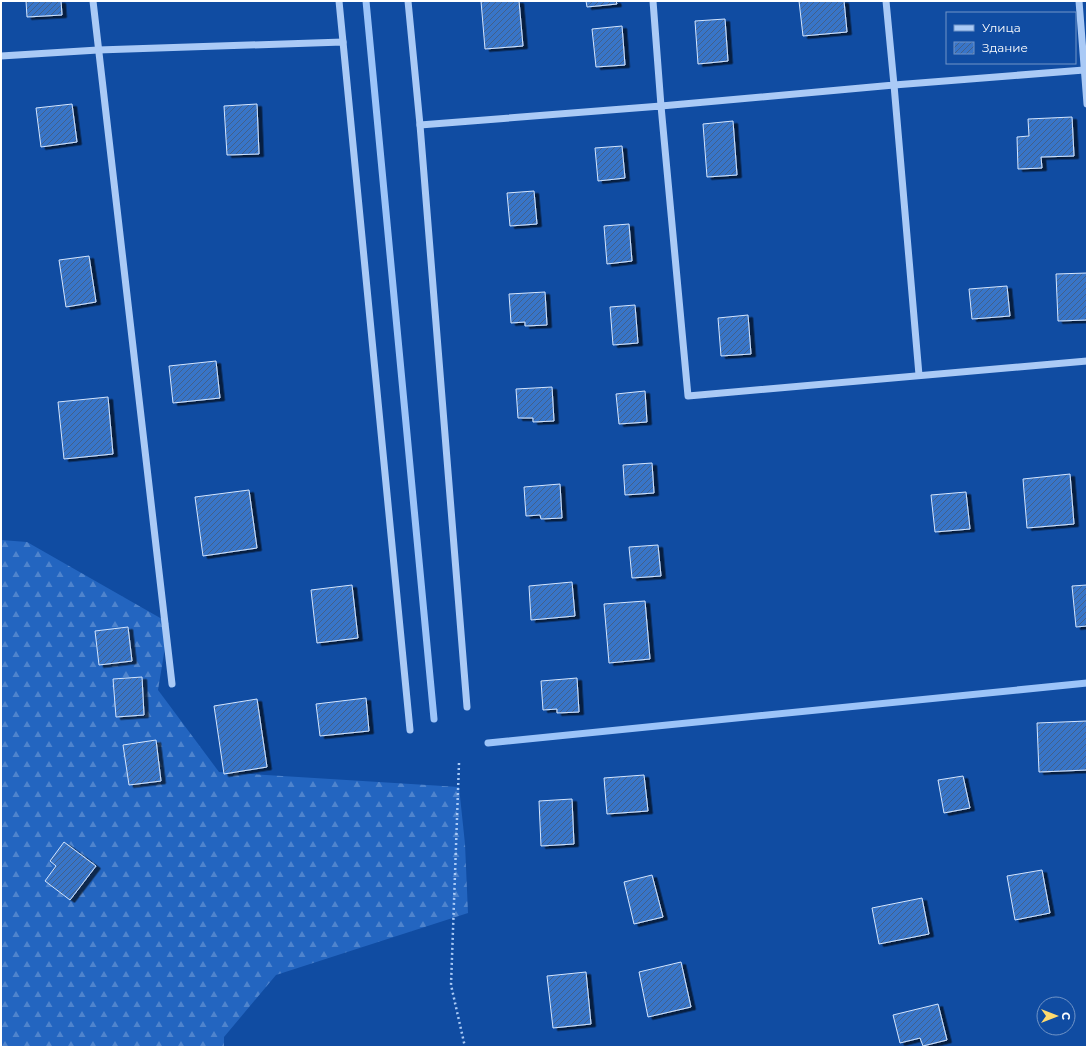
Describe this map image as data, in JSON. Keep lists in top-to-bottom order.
{
  "legend": ["Улица", "Здание"],
  "north": "right"
}
